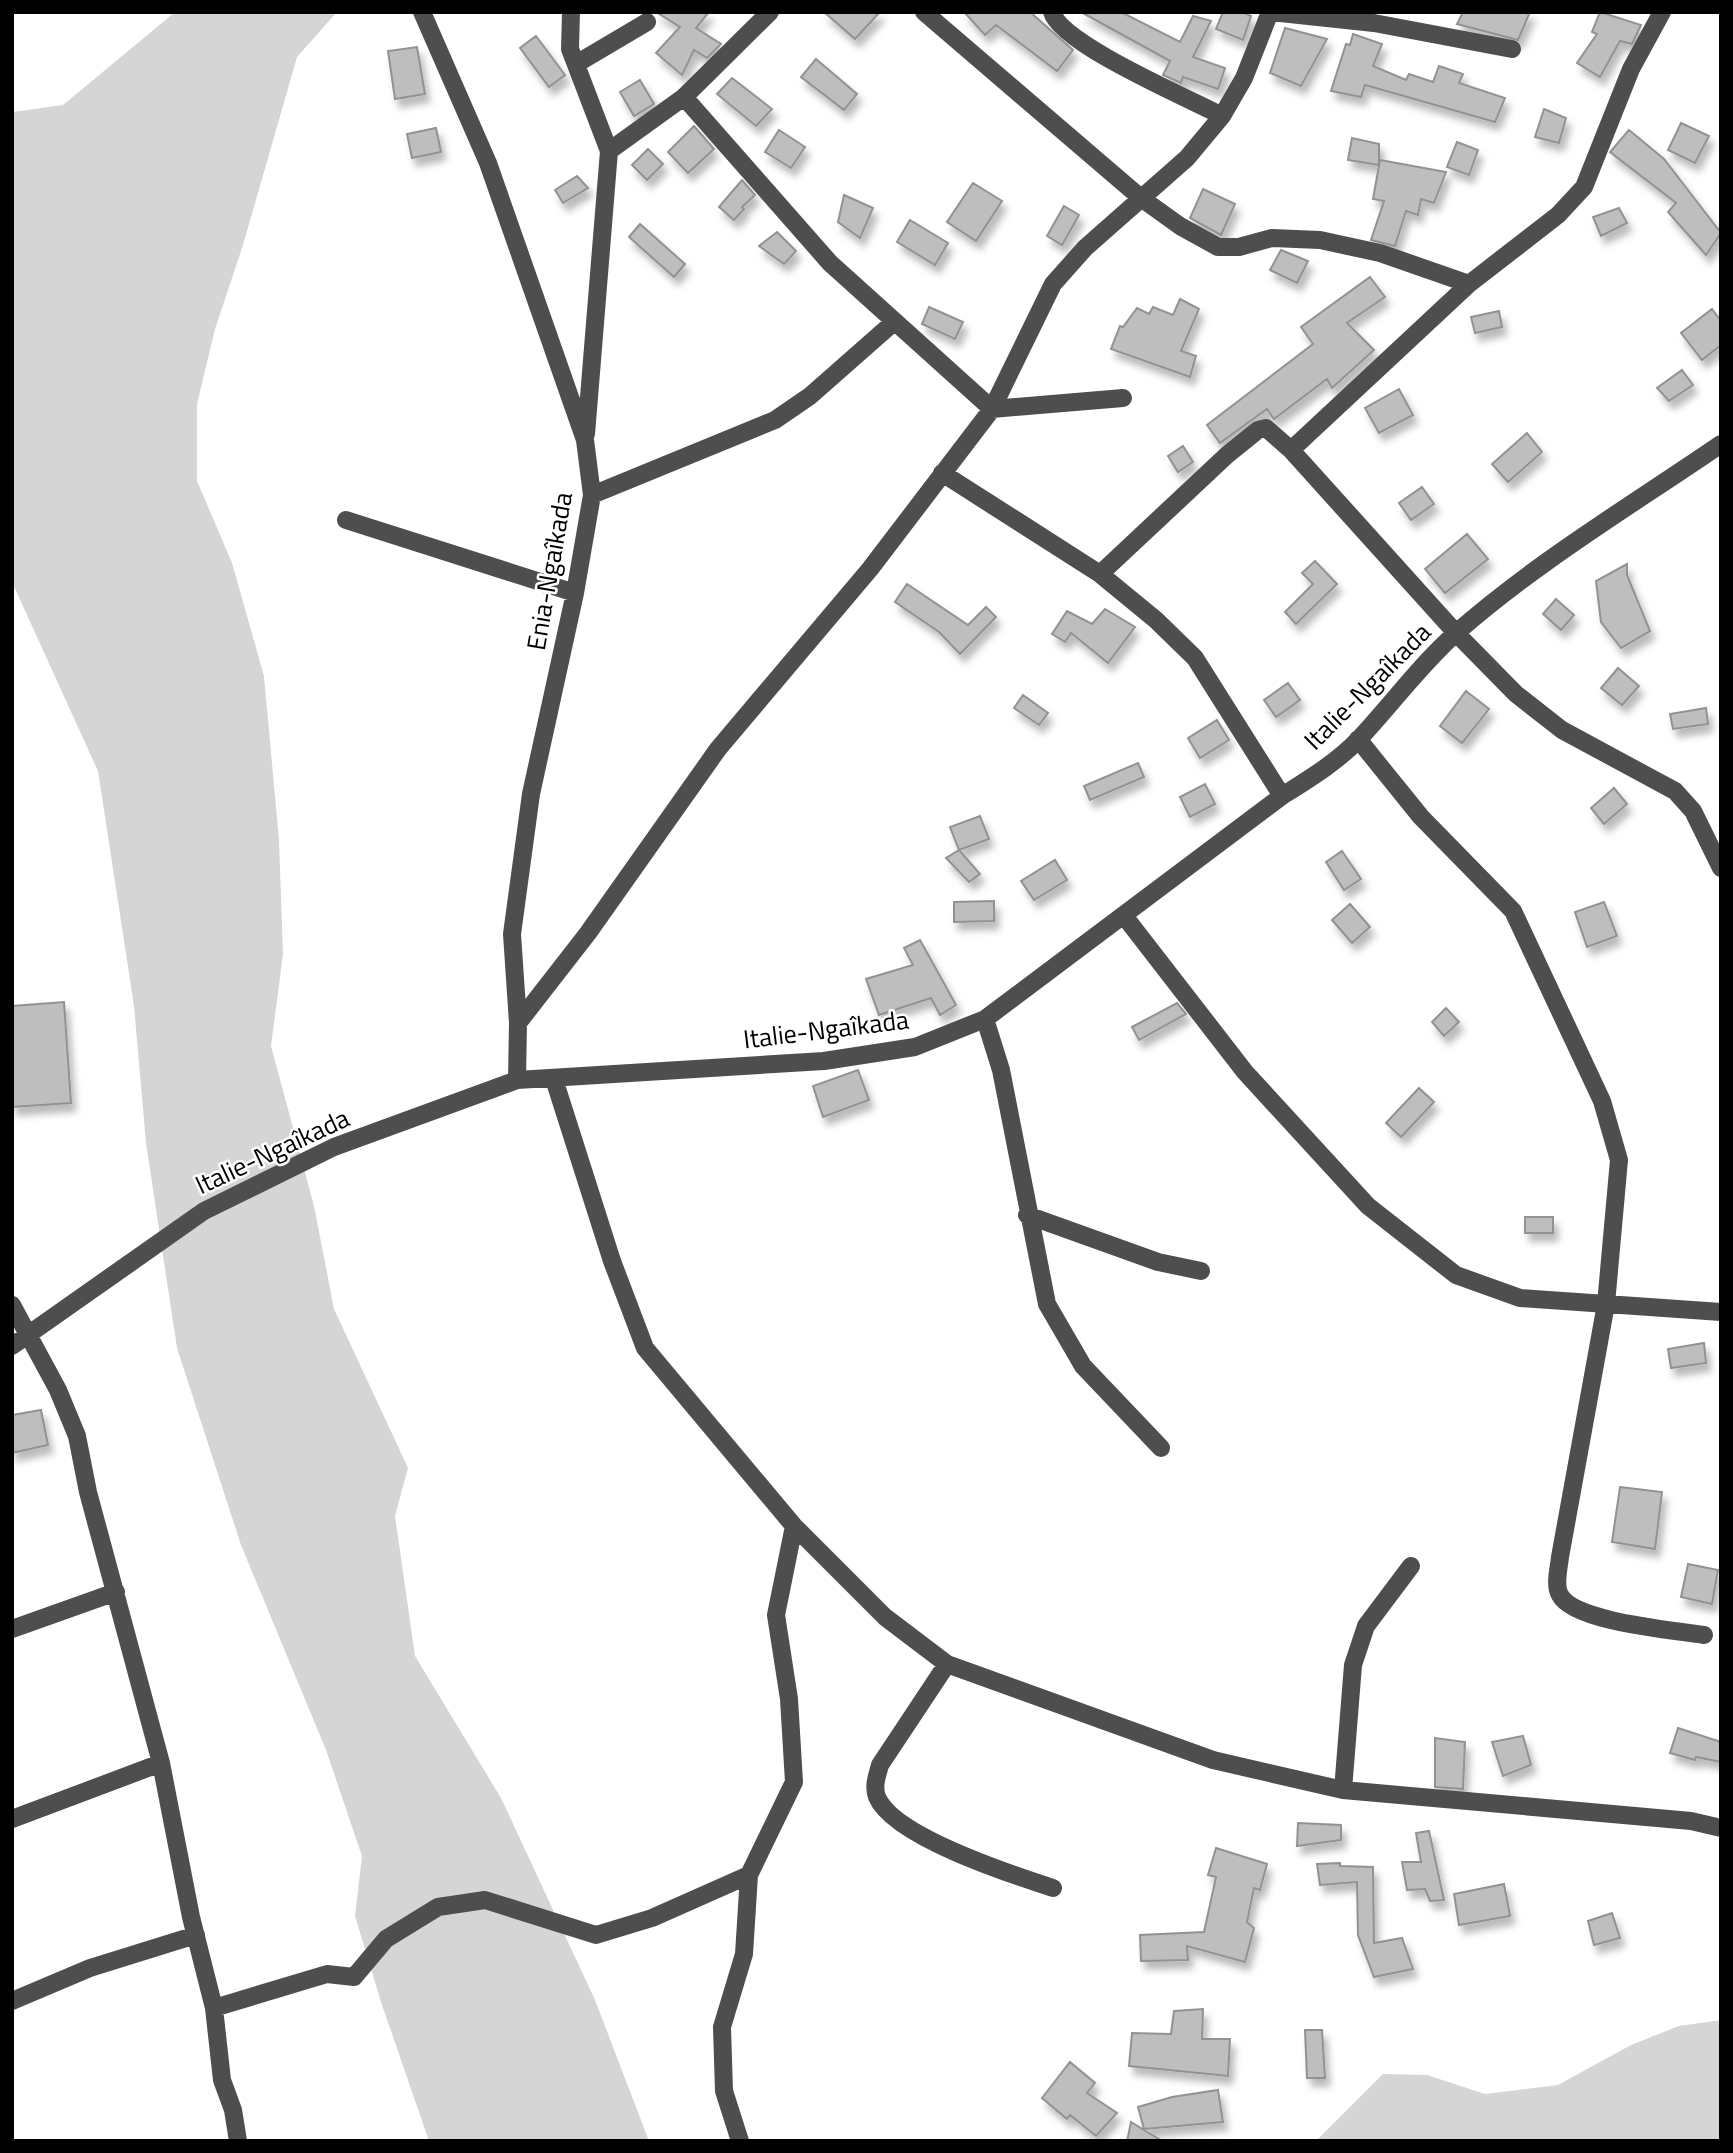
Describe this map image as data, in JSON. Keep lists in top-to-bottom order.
{
  "streets": {
    "street": ["Enia-Ngaîkada", "Italie-Ngaîkada"]
  },
  "crossings": [
    ["Enia-Ngaîkada", "Italie-Ngaîkada"]
  ]
}
